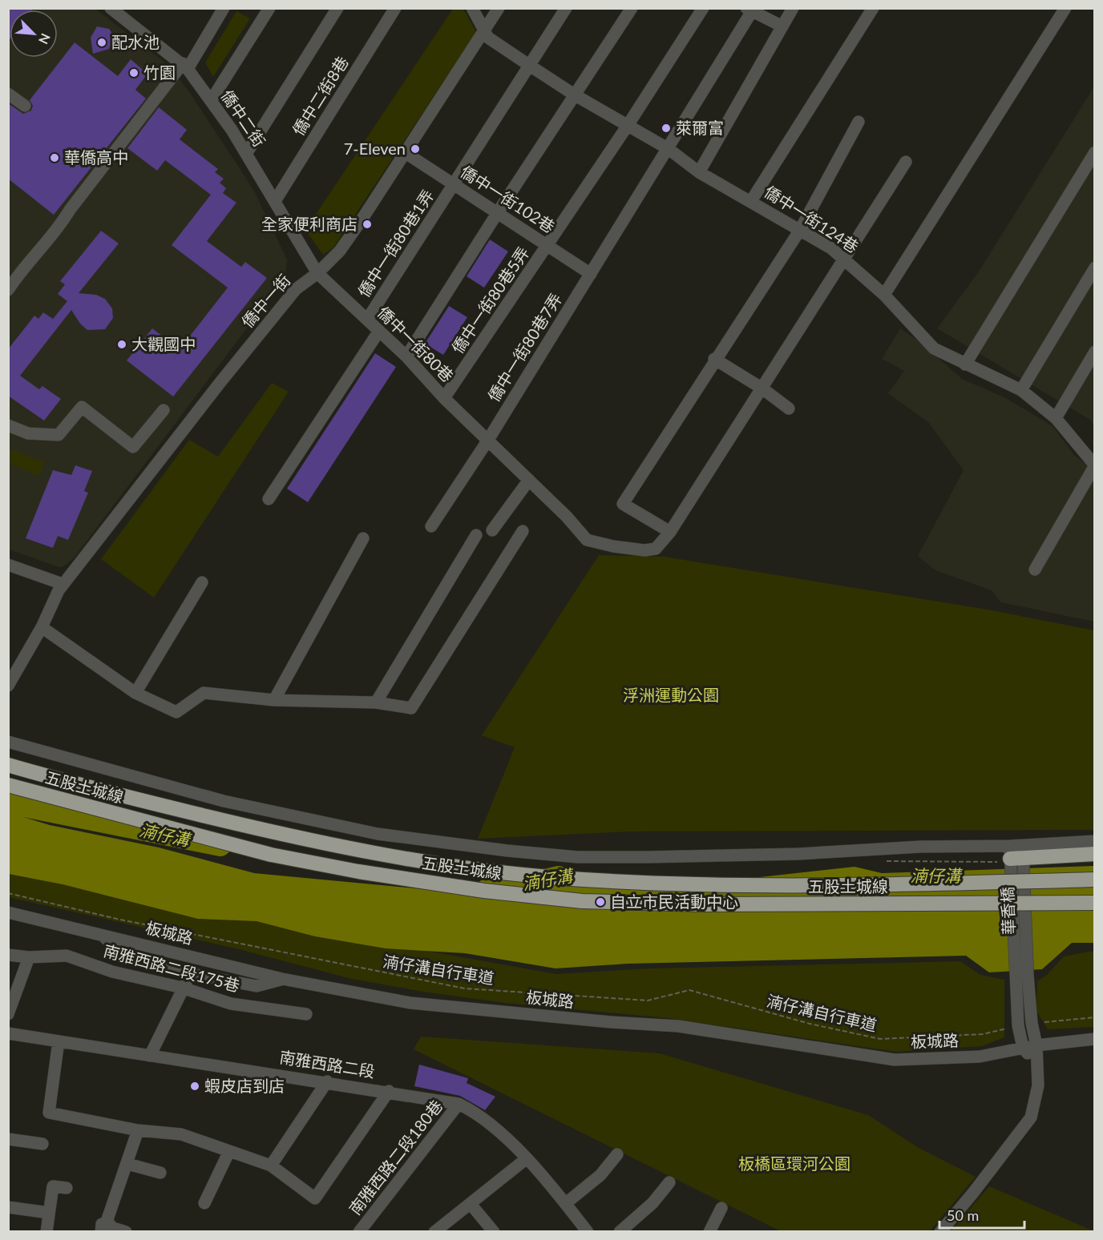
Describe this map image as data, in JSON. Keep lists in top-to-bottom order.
{
  "streets": {
    "highway": ["五股土城線"],
    "street": [
      "僑中二街8巷",
      "僑中二街",
      "僑中一街102巷",
      "僑中一街124巷",
      "僑中一街80巷1弄",
      "僑中一街80巷5弄",
      "僑中一街",
      "僑中一街80巷",
      "僑中一街80巷7弄",
      "華香橋",
      "板城路",
      "南雅西路二段175巷",
      "南雅西路二段",
      "南雅西路二段180巷"
    ],
    "path": ["湳仔溝自行車道"]
  },
  "crossings": [
    ["僑中二街8巷", "僑中二街"],
    ["僑中二街", "僑中一街"],
    ["僑中二街", "僑中一街80巷"],
    ["僑中一街102巷", "僑中一街80巷1弄"],
    ["僑中一街102巷", "僑中一街80巷5弄"],
    ["僑中一街102巷", "僑中一街"],
    ["僑中一街102巷", "僑中一街80巷7弄"],
    ["僑中一街124巷", "僑中一街80巷1弄"],
    ["僑中一街124巷", "僑中一街80巷5弄"],
    ["僑中一街124巷", "僑中一街"],
    ["僑中一街124巷", "僑中一街80巷"],
    ["僑中一街124巷", "僑中一街80巷7弄"],
    ["僑中一街80巷1弄", "僑中一街80巷"],
    ["僑中一街80巷5弄", "僑中一街80巷"],
    ["僑中一街", "僑中一街80巷"],
    ["僑中一街80巷", "僑中一街80巷7弄"],
    ["華香橋", "板城路"],
    ["華香橋", "湳仔溝自行車道"],
    ["南雅西路二段", "南雅西路二段180巷"]
  ],
  "water": ["湳仔溝"],
  "parks": ["浮洲運動公園", "板橋區環河公園"],
  "places": [
    "配水池",
    "竹園",
    "萊爾富",
    "7-Eleven",
    "華僑高中",
    "全家便利商店",
    "大觀國中",
    "自立市民活動中心",
    "蝦皮店到店"
  ],
  "scale_bar": "50 m",
  "north": "bottom right"
}
